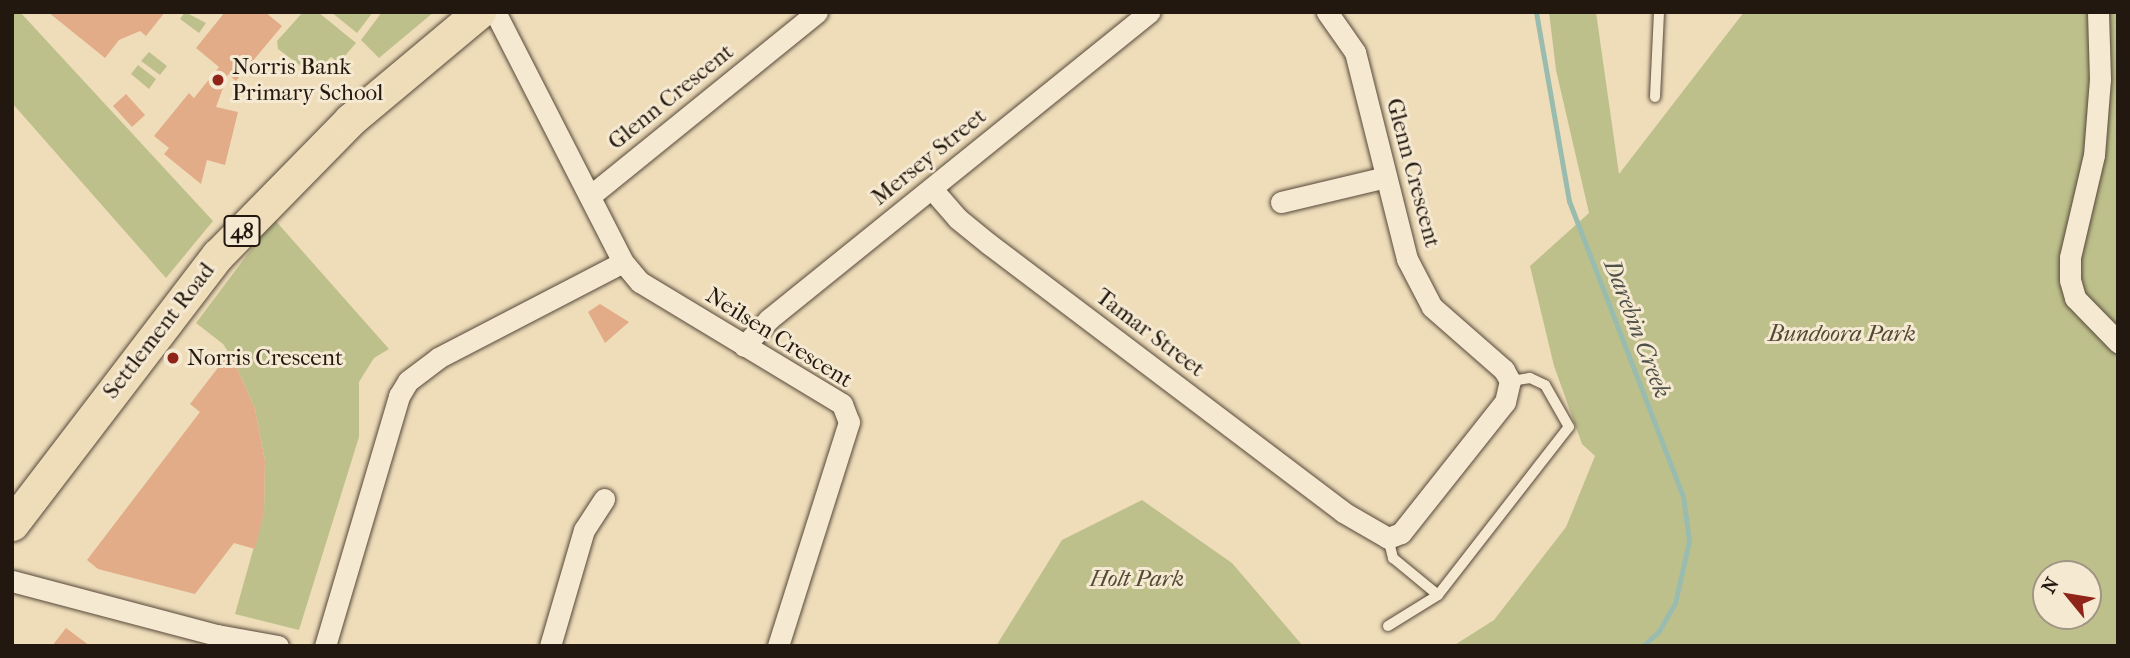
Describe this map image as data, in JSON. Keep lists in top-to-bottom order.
{
  "streets": {
    "main road": ["48", "Settlement Road"],
    "street": [
      "Glenn Crescent",
      "Mersey Street",
      "Tamar Street",
      "Neilsen Crescent"
    ]
  },
  "crossings": [
    ["Mersey Street", "Tamar Street"],
    ["Mersey Street", "Neilsen Crescent"]
  ],
  "water": ["Darebin Creek"],
  "parks": ["Bundoora Park", "Holt Park"],
  "places": ["Norris Bank Primary School", "Norris Crescent"],
  "north": "top left"
}
